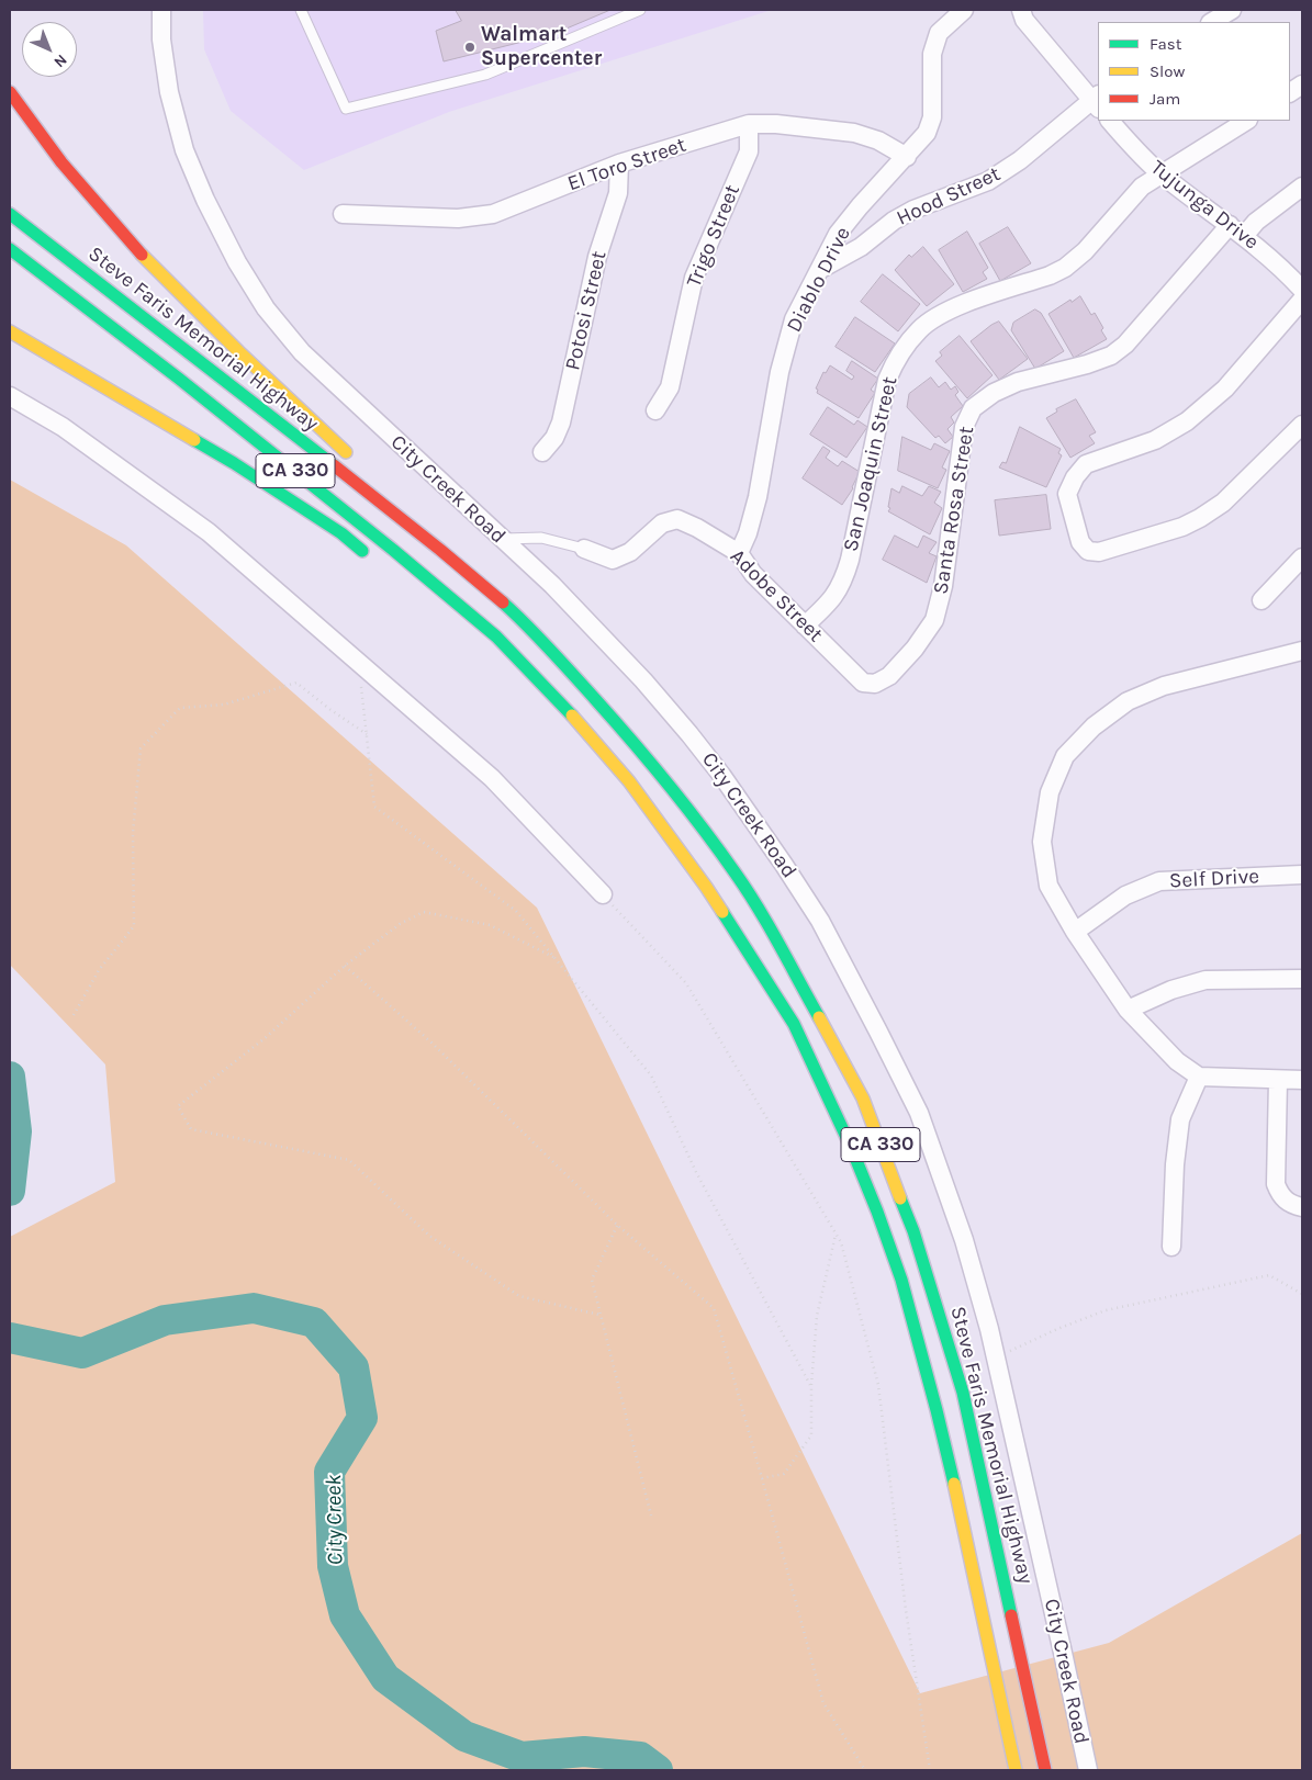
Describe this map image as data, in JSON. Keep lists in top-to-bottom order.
{
  "streets": {
    "highway": ["Steve Faris Memorial Highway", "CA 330"],
    "street": [
      "El Toro Street",
      "Hood Street",
      "Tujunga Drive",
      "Trigo Street",
      "Diablo Drive",
      "Potosi Street",
      "San Joaquin Street",
      "City Creek Road",
      "Santa Rosa Street",
      "Adobe Street",
      "Self Drive"
    ]
  },
  "crossings": [
    ["El Toro Street", "Trigo Street"],
    ["El Toro Street", "Diablo Drive"],
    ["El Toro Street", "Potosi Street"],
    ["Hood Street", "Diablo Drive"],
    ["Tujunga Drive", "San Joaquin Street"],
    ["Tujunga Drive", "Santa Rosa Street"],
    ["Diablo Drive", "Adobe Street"],
    ["San Joaquin Street", "Adobe Street"],
    ["Santa Rosa Street", "Adobe Street"]
  ],
  "water": ["City Creek"],
  "places": ["Walmart Supercenter"],
  "legend": ["Fast", "Slow", "Jam"],
  "north": "bottom right"
}
